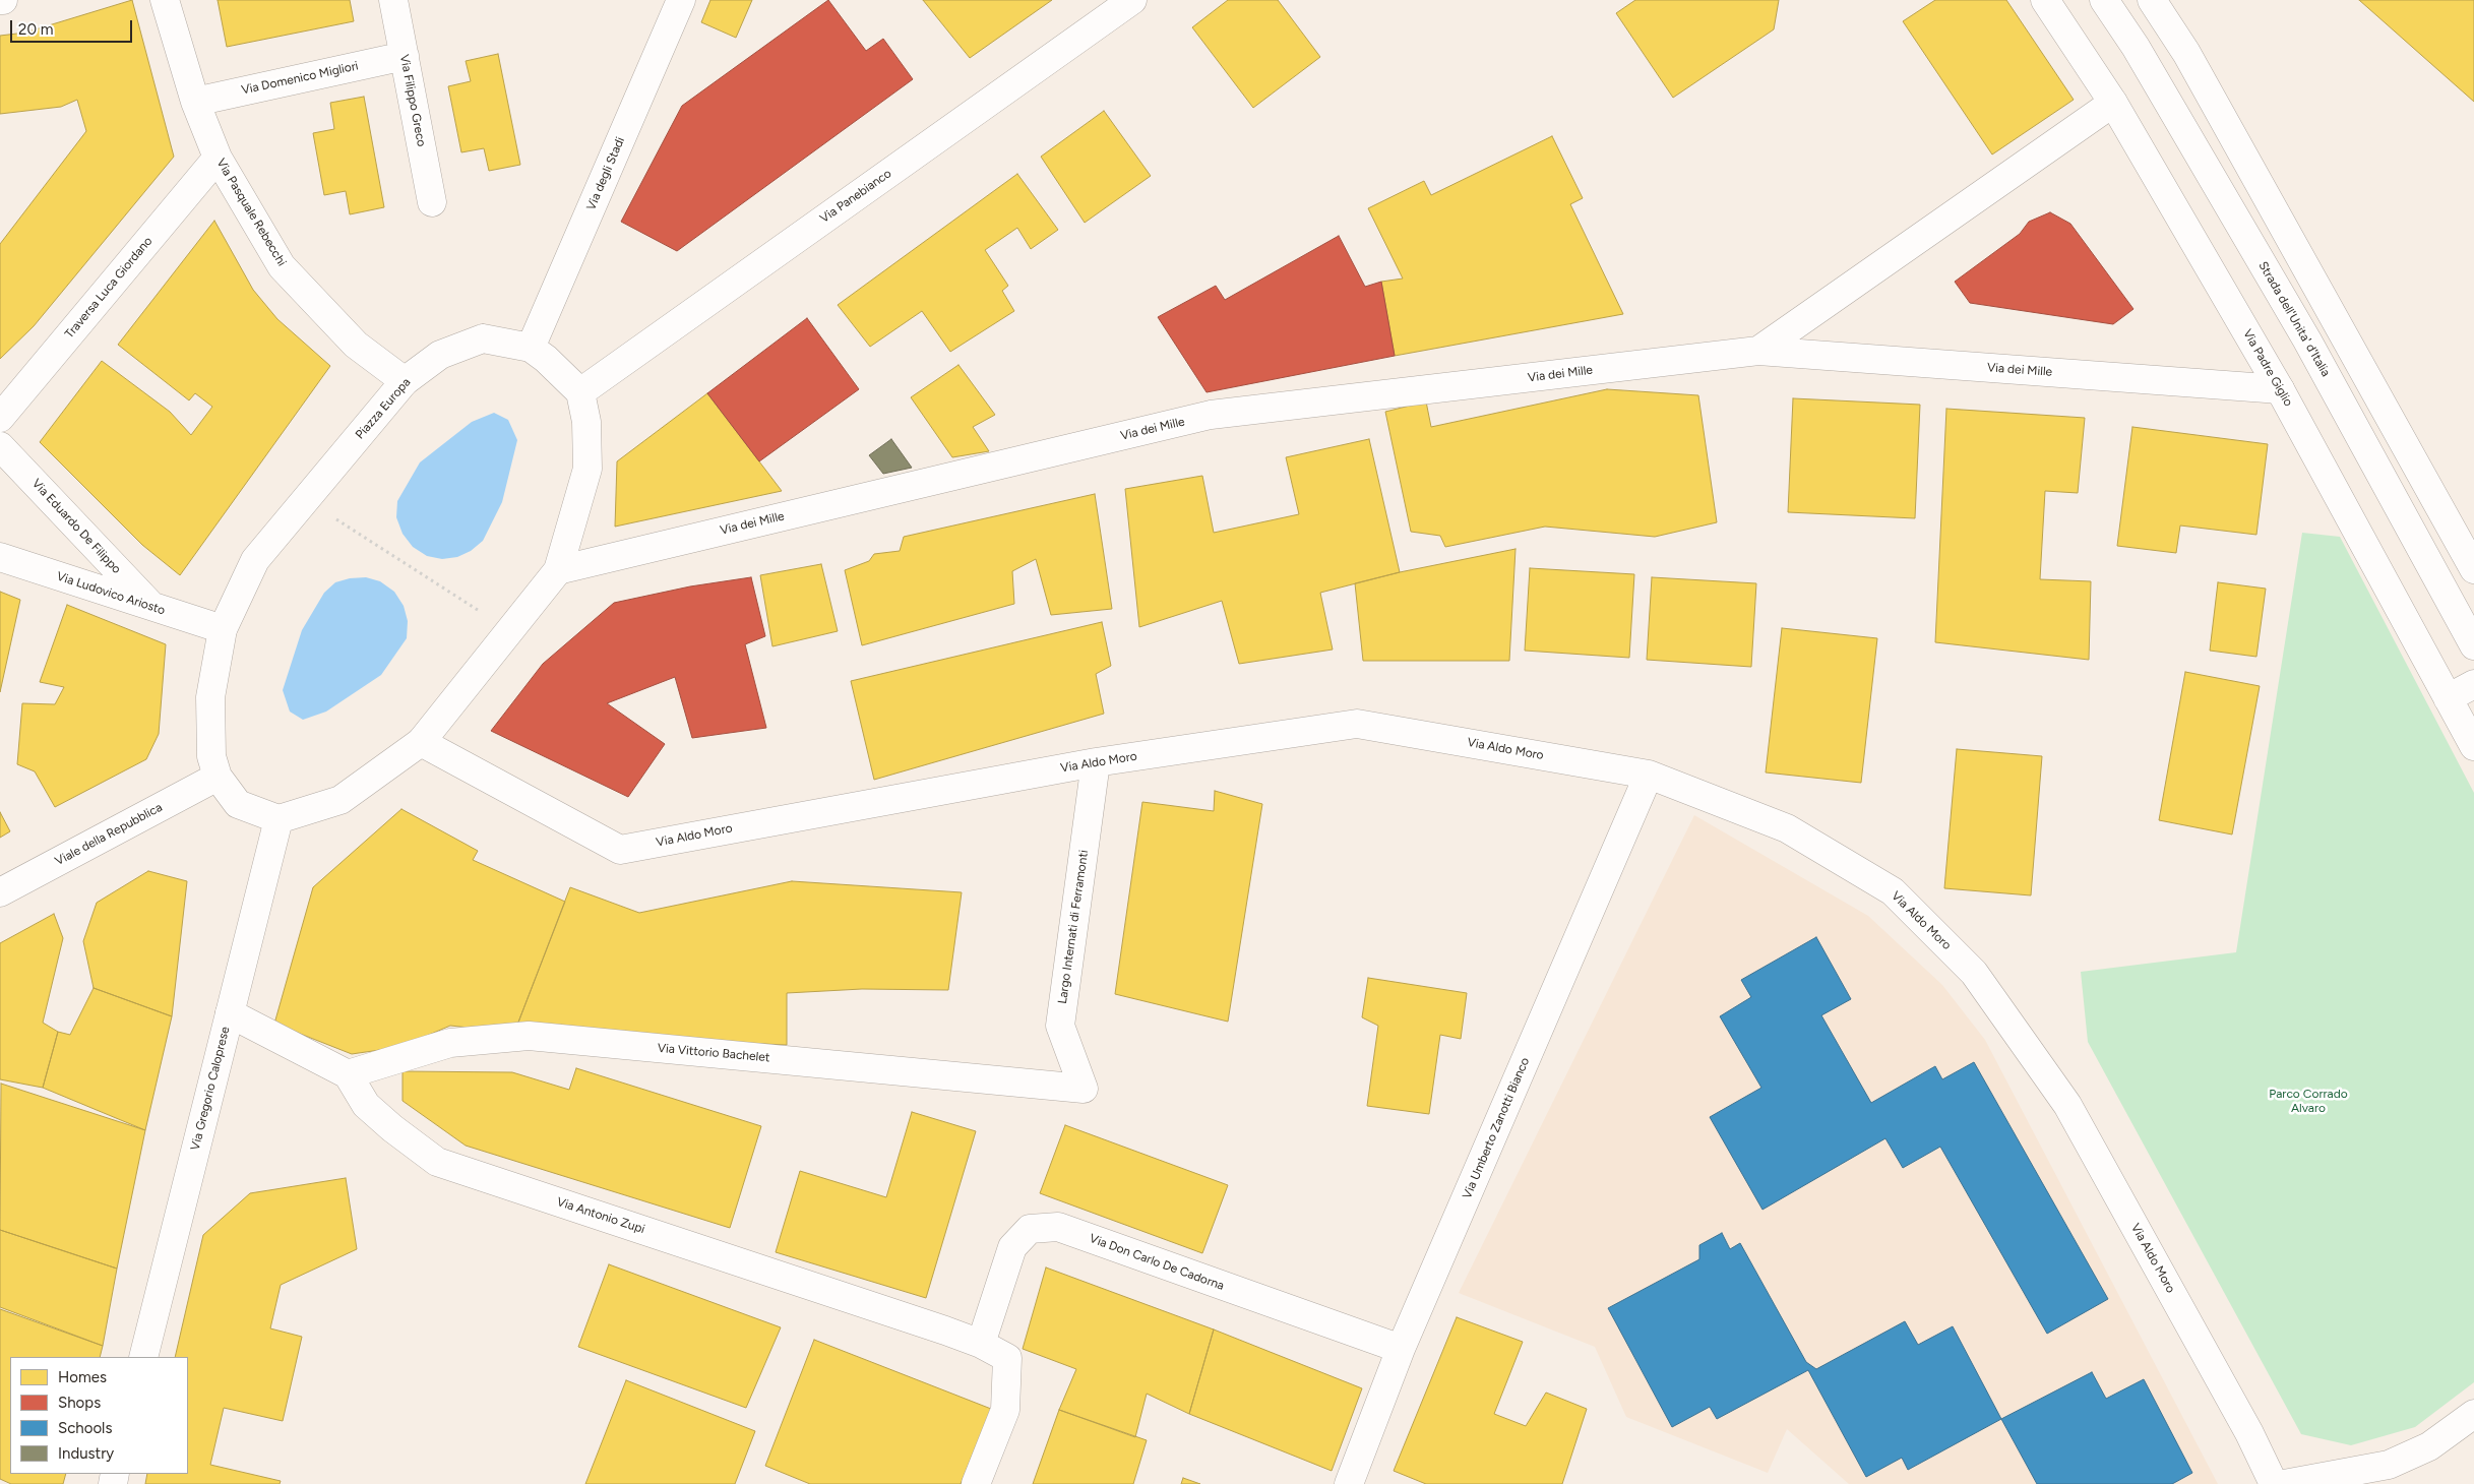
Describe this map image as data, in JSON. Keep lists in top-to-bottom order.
{
  "streets": {
    "street": [
      "Via Domenico Migliori",
      "Via Filippo Greco",
      "Via degli Stadi",
      "Via Panebianco",
      "Via Pasquale Rebecchi",
      "Traversa Luca Giordano",
      "Strada dell'Unita' d'Italia",
      "Via Padre Giglio",
      "Via dei Mille",
      "Piazza Europa",
      "Via Eduardo De Filippo",
      "Via Ludovico Ariosto",
      "Via Aldo Moro",
      "Viale della Repubblica",
      "Largo Internati di Ferramonti",
      "Via Vittorio Bachelet",
      "Via Gregorio Caloprese",
      "Via Umberto Zanotti Bianco",
      "Via Antonio Zupi",
      "Via Don Carlo De Cadorna"
    ]
  },
  "crossings": [
    ["Via Domenico Migliori", "Via Filippo Greco"],
    ["Via Domenico Migliori", "Via Pasquale Rebecchi"],
    ["Via degli Stadi", "Piazza Europa"],
    ["Via Panebianco", "Piazza Europa"],
    ["Via Pasquale Rebecchi", "Traversa Luca Giordano"],
    ["Via Pasquale Rebecchi", "Piazza Europa"],
    ["Via Padre Giglio", "Via dei Mille"],
    ["Piazza Europa", "Via Ludovico Ariosto"],
    ["Piazza Europa", "Viale della Repubblica"],
    ["Piazza Europa", "Via Gregorio Caloprese"],
    ["Via Eduardo De Filippo", "Via Ludovico Ariosto"],
    ["Via Aldo Moro", "Largo Internati di Ferramonti"],
    ["Via Aldo Moro", "Via Umberto Zanotti Bianco"],
    ["Largo Internati di Ferramonti", "Via Vittorio Bachelet"],
    ["Via Vittorio Bachelet", "Via Antonio Zupi"],
    ["Via Umberto Zanotti Bianco", "Via Don Carlo De Cadorna"],
    ["Via Antonio Zupi", "Via Don Carlo De Cadorna"]
  ],
  "parks": ["Parco Corrado Alvaro"],
  "legend": [
    "Homes",
    "Shops",
    "Schools",
    "Industry"
  ],
  "scale_bar": "20 m"
}
